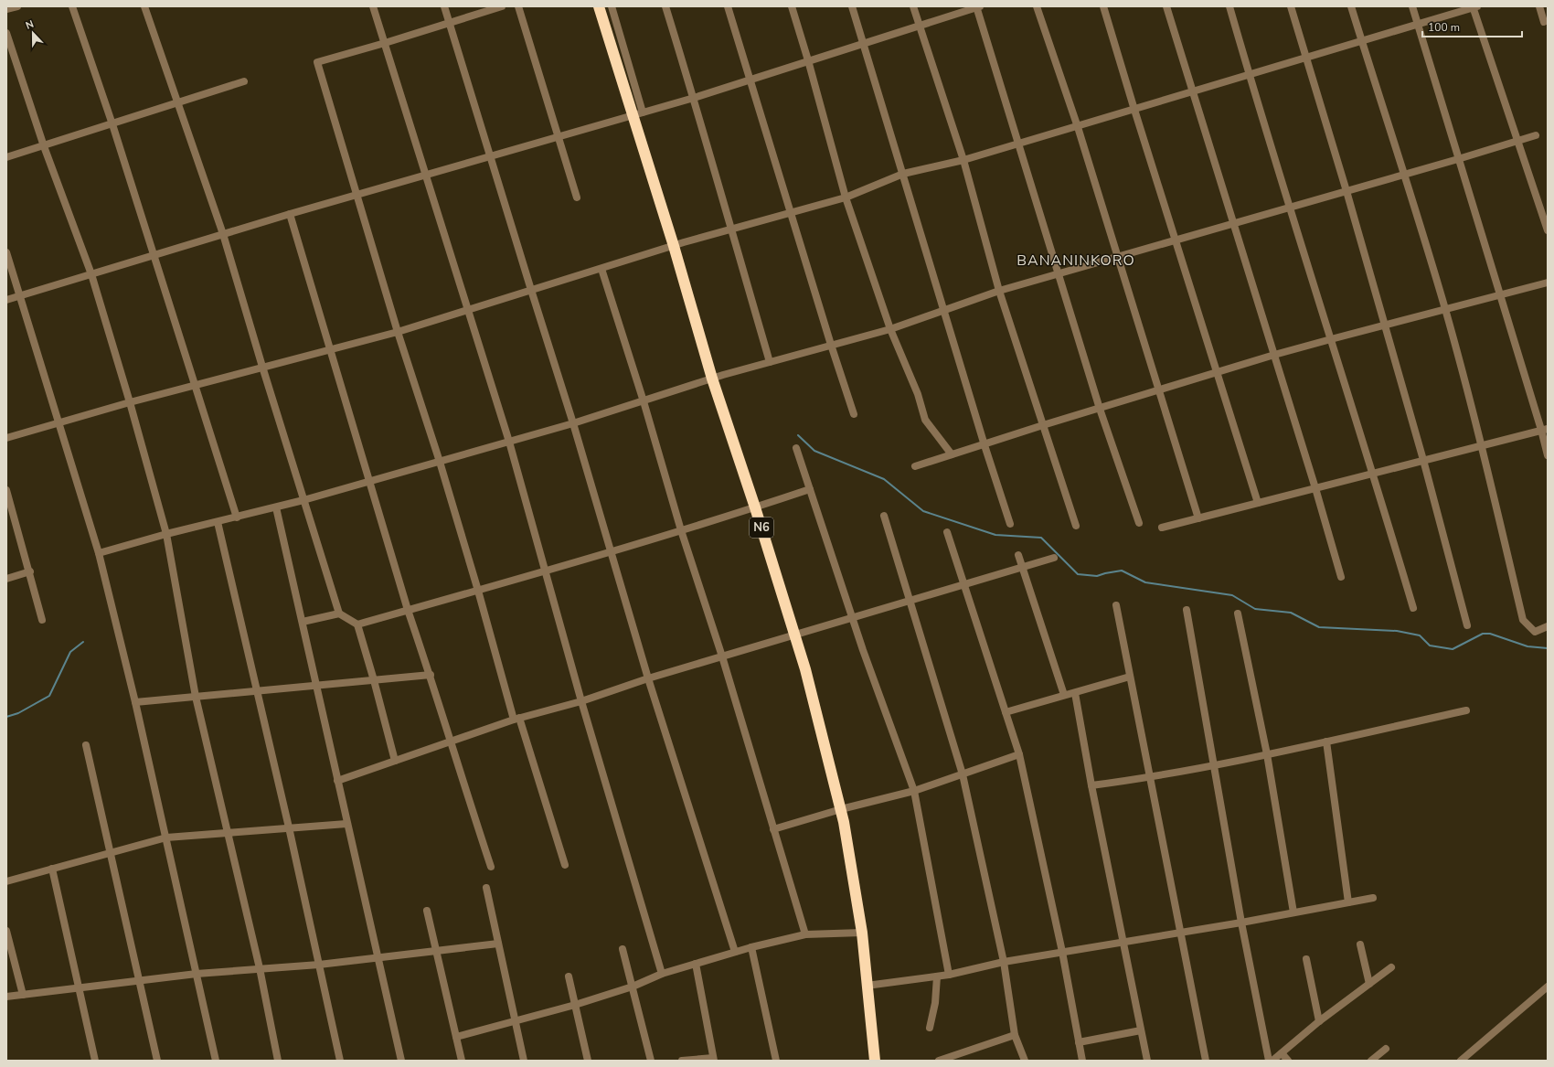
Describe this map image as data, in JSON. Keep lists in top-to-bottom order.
{
  "streets": {
    "highway": ["N6"]
  },
  "districts": ["BANANINKORO"],
  "scale_bar": "100 m",
  "north": "top"
}
